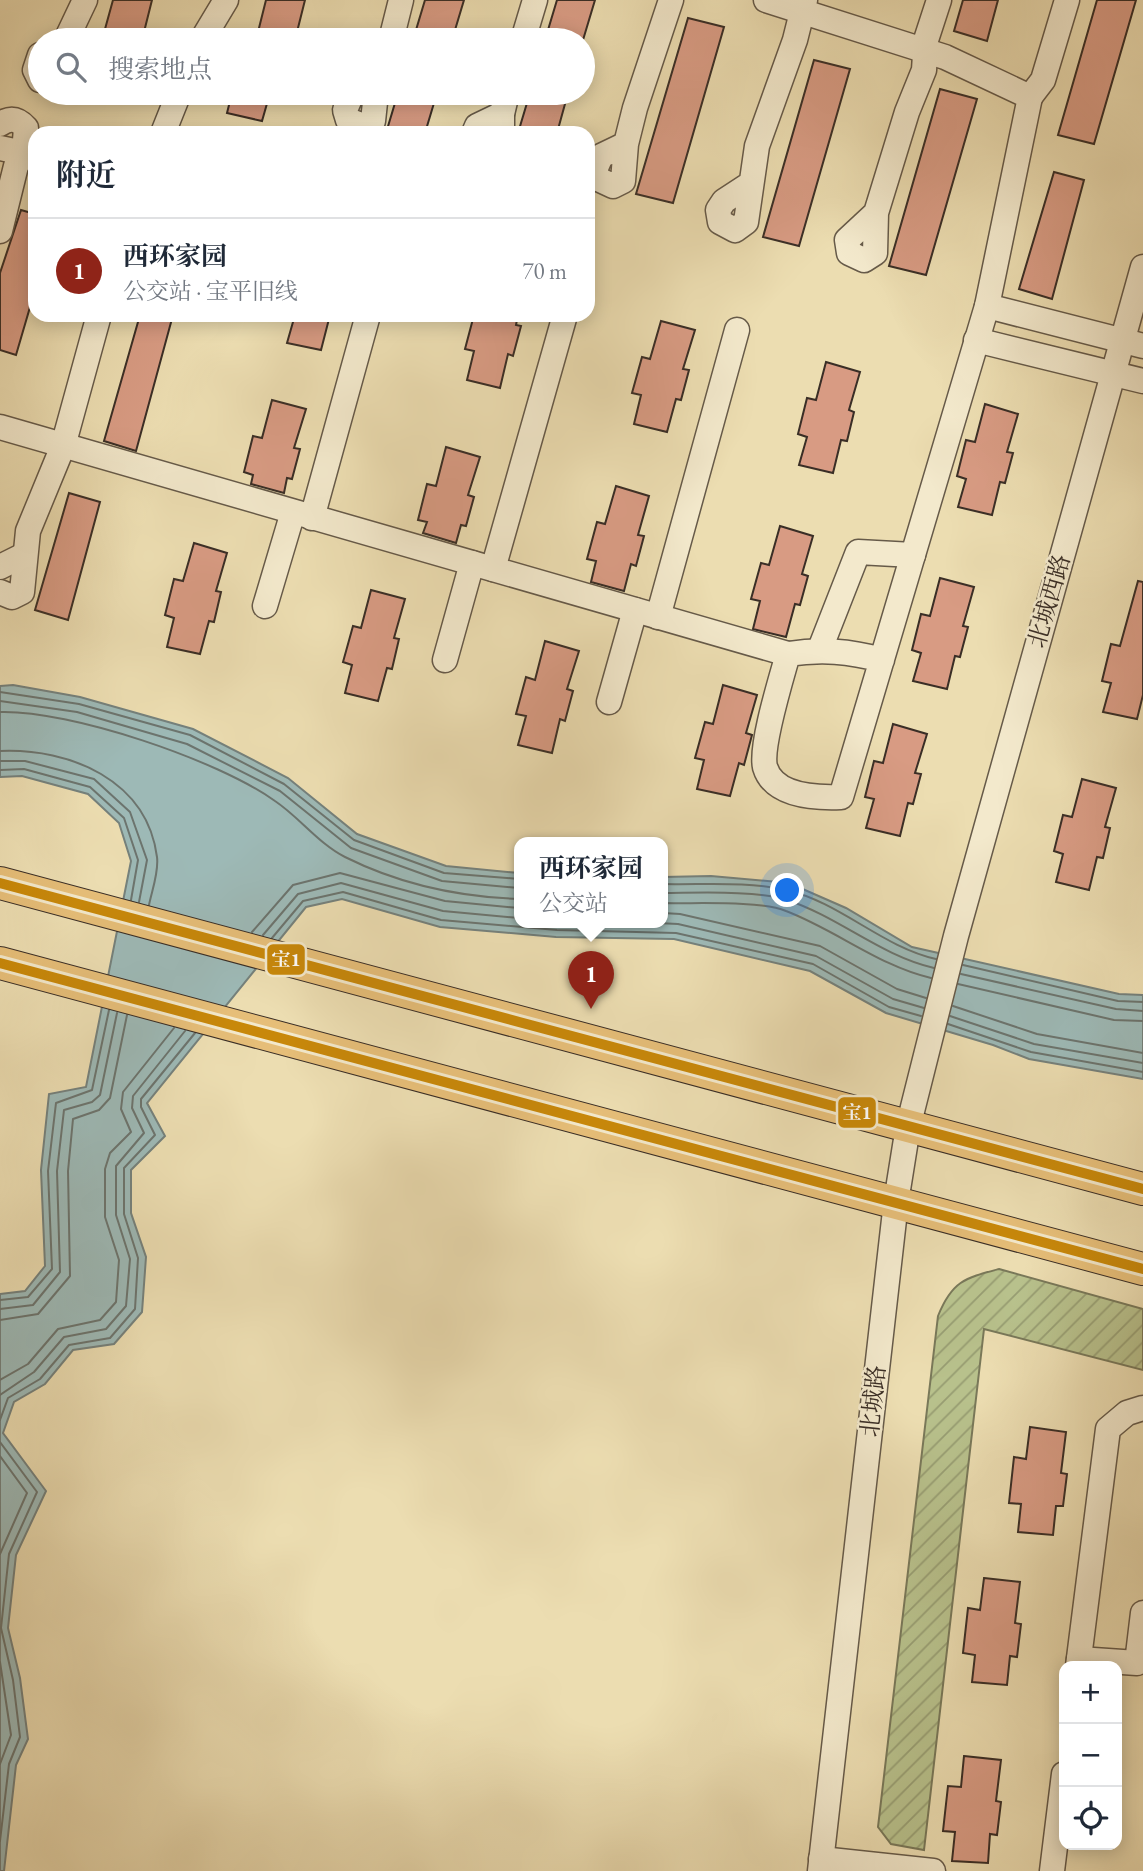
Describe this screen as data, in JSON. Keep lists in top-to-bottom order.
{
  "streets": {
    "street": ["北城西路", "北城路"]
  },
  "crossings": [
    ["北城西路", "北城路"]
  ],
  "lines": ["transit line 宝1"],
  "page": {
    "search": "搜索地点",
    "heading": "附近",
    "list": [
      {
        "mark": "1",
        "name": "西环家园",
        "note": "公交站 · 宝平旧线",
        "value": "70 m"
      }
    ],
    "popup": ["西环家园", "公交站"],
    "pins": "1",
    "map_buttons": ["+", "−"]
  }
}
